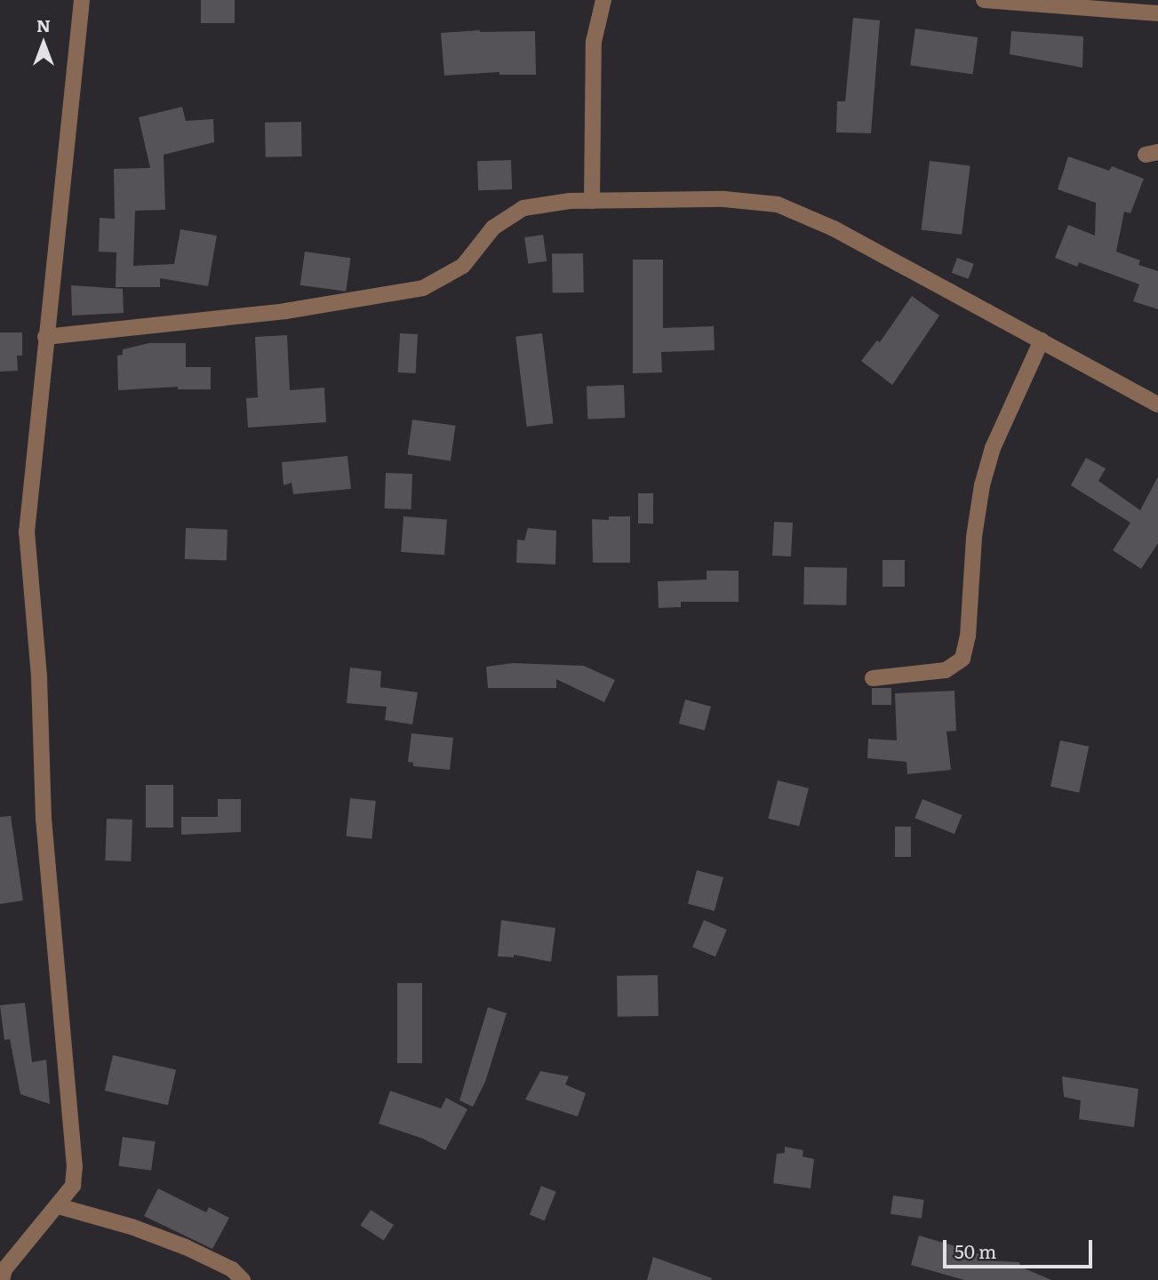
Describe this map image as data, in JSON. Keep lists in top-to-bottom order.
{
  "scale_bar": "50 m",
  "north": "top"
}
